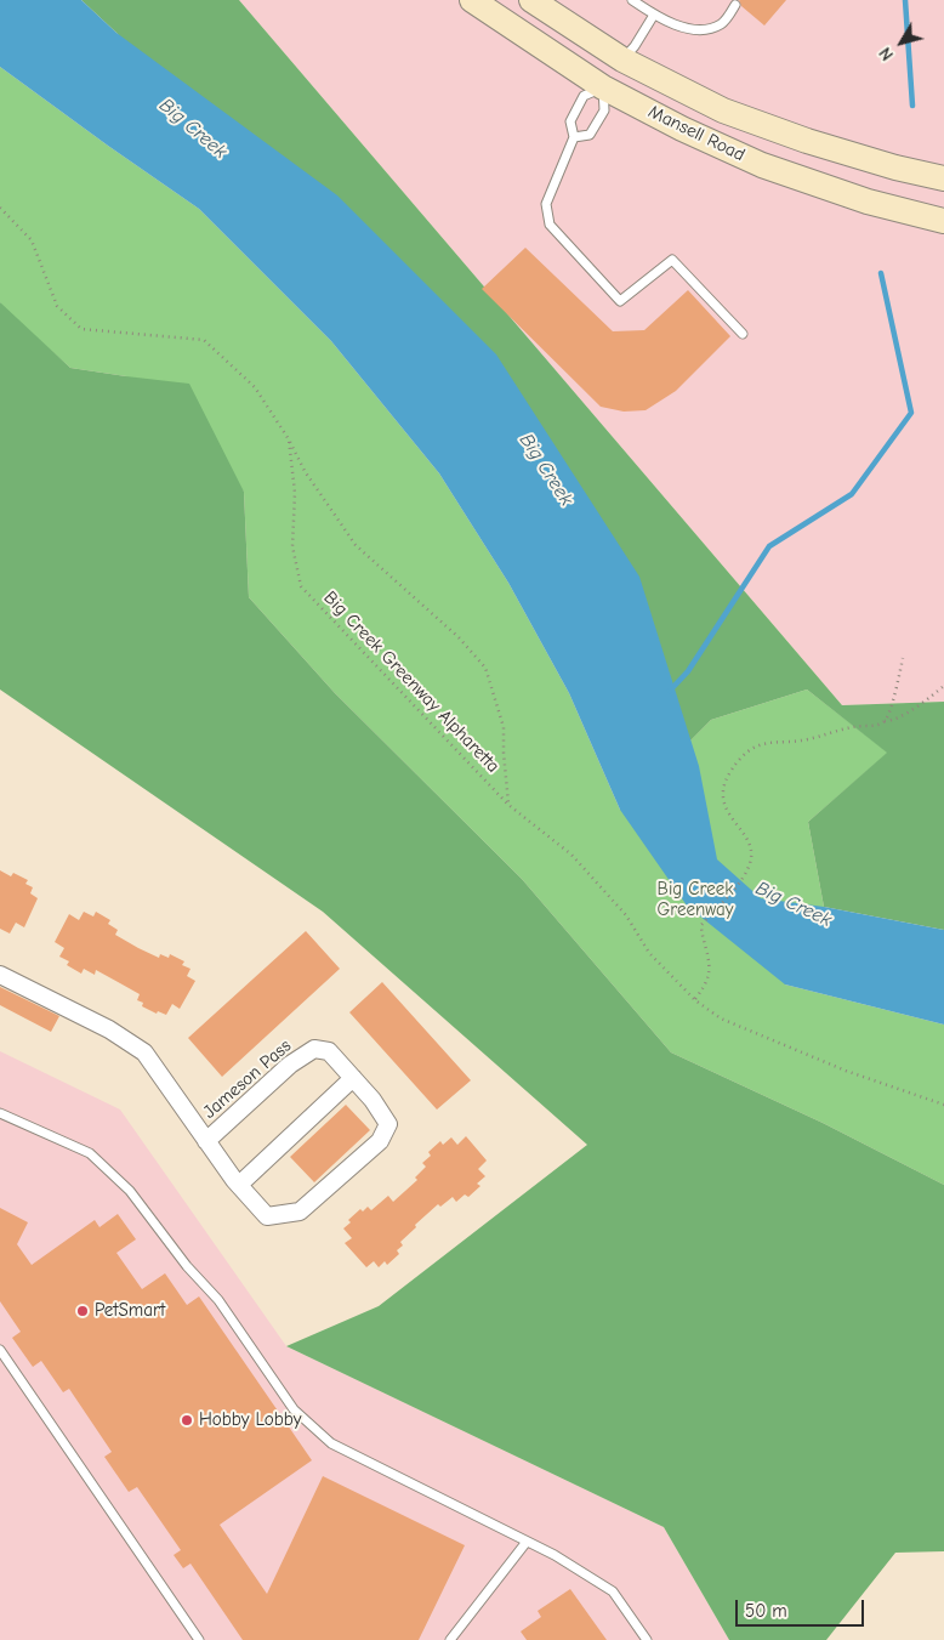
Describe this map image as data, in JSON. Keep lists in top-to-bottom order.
{
  "streets": {
    "main road": ["Mansell Road"],
    "street": ["Jameson Pass"],
    "path": ["Big Creek Greenway Alpharetta"]
  },
  "water": ["Big Creek"],
  "parks": ["Big Creek Greenway"],
  "places": ["PetSmart", "Hobby Lobby"],
  "scale_bar": "50 m",
  "north": "bottom left"
}
